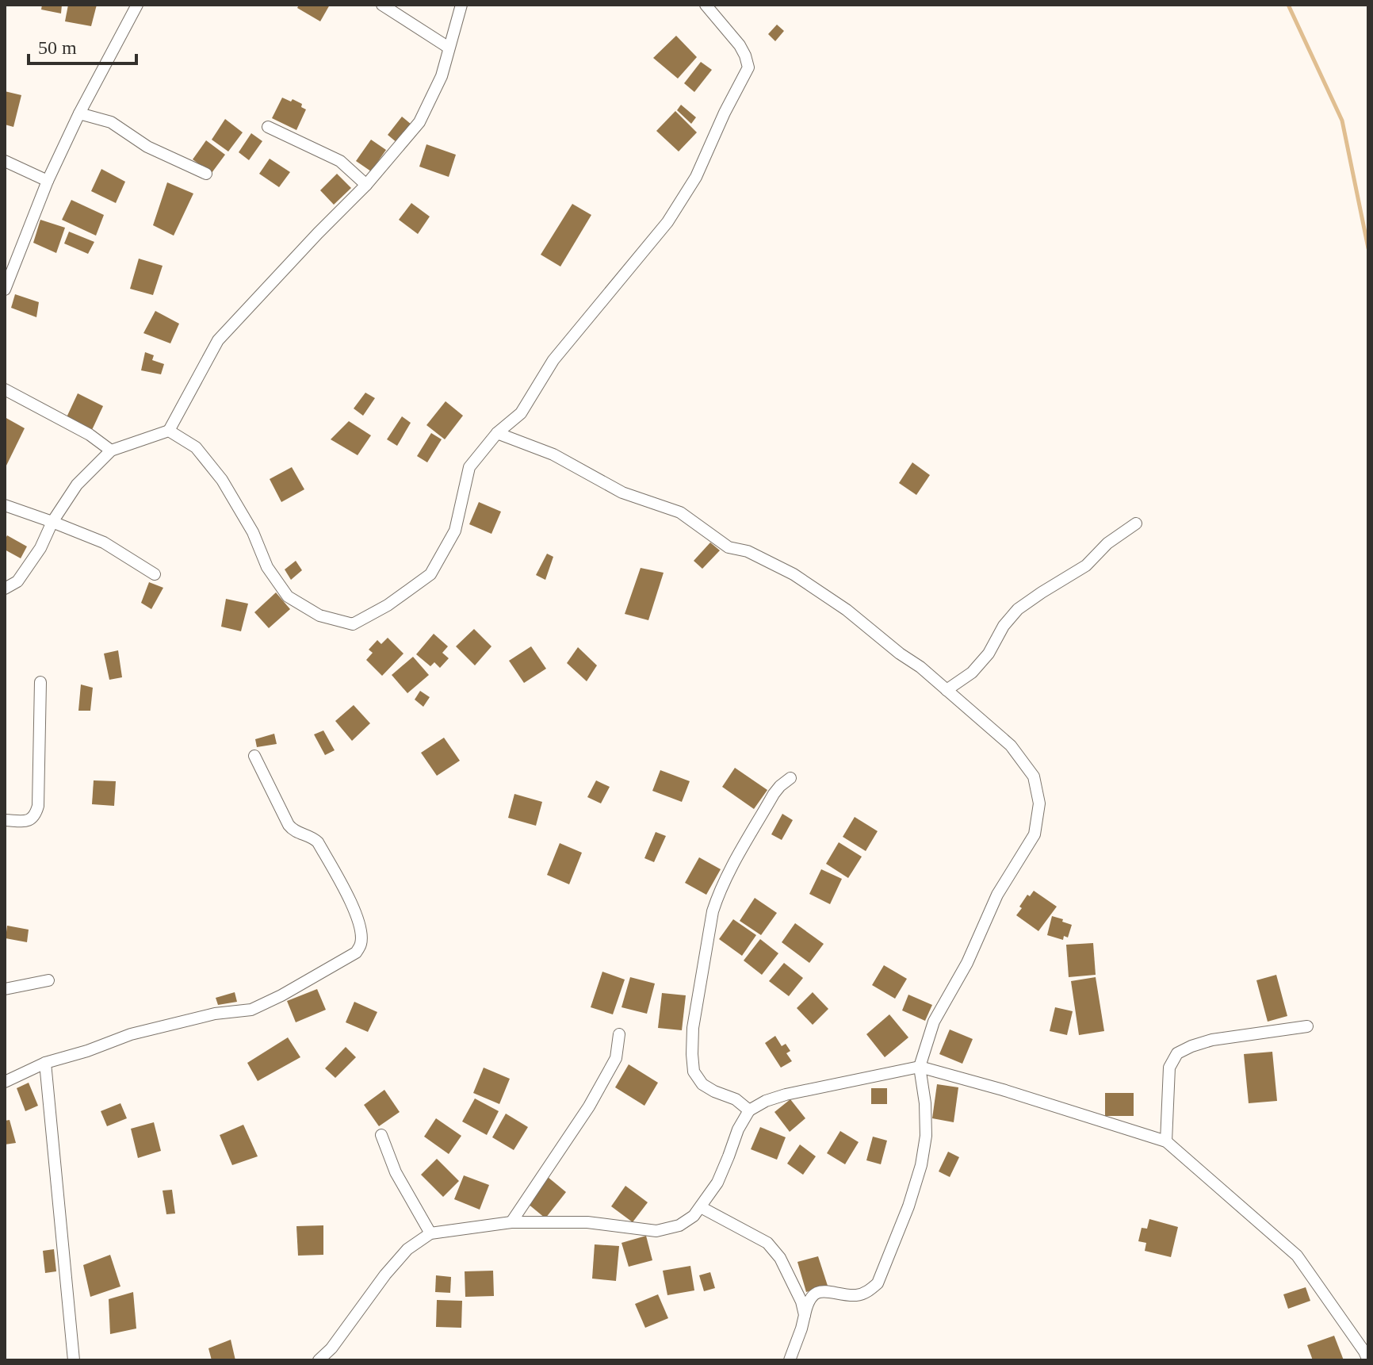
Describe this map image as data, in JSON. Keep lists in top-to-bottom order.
{
  "scale_bar": "50 m"
}
